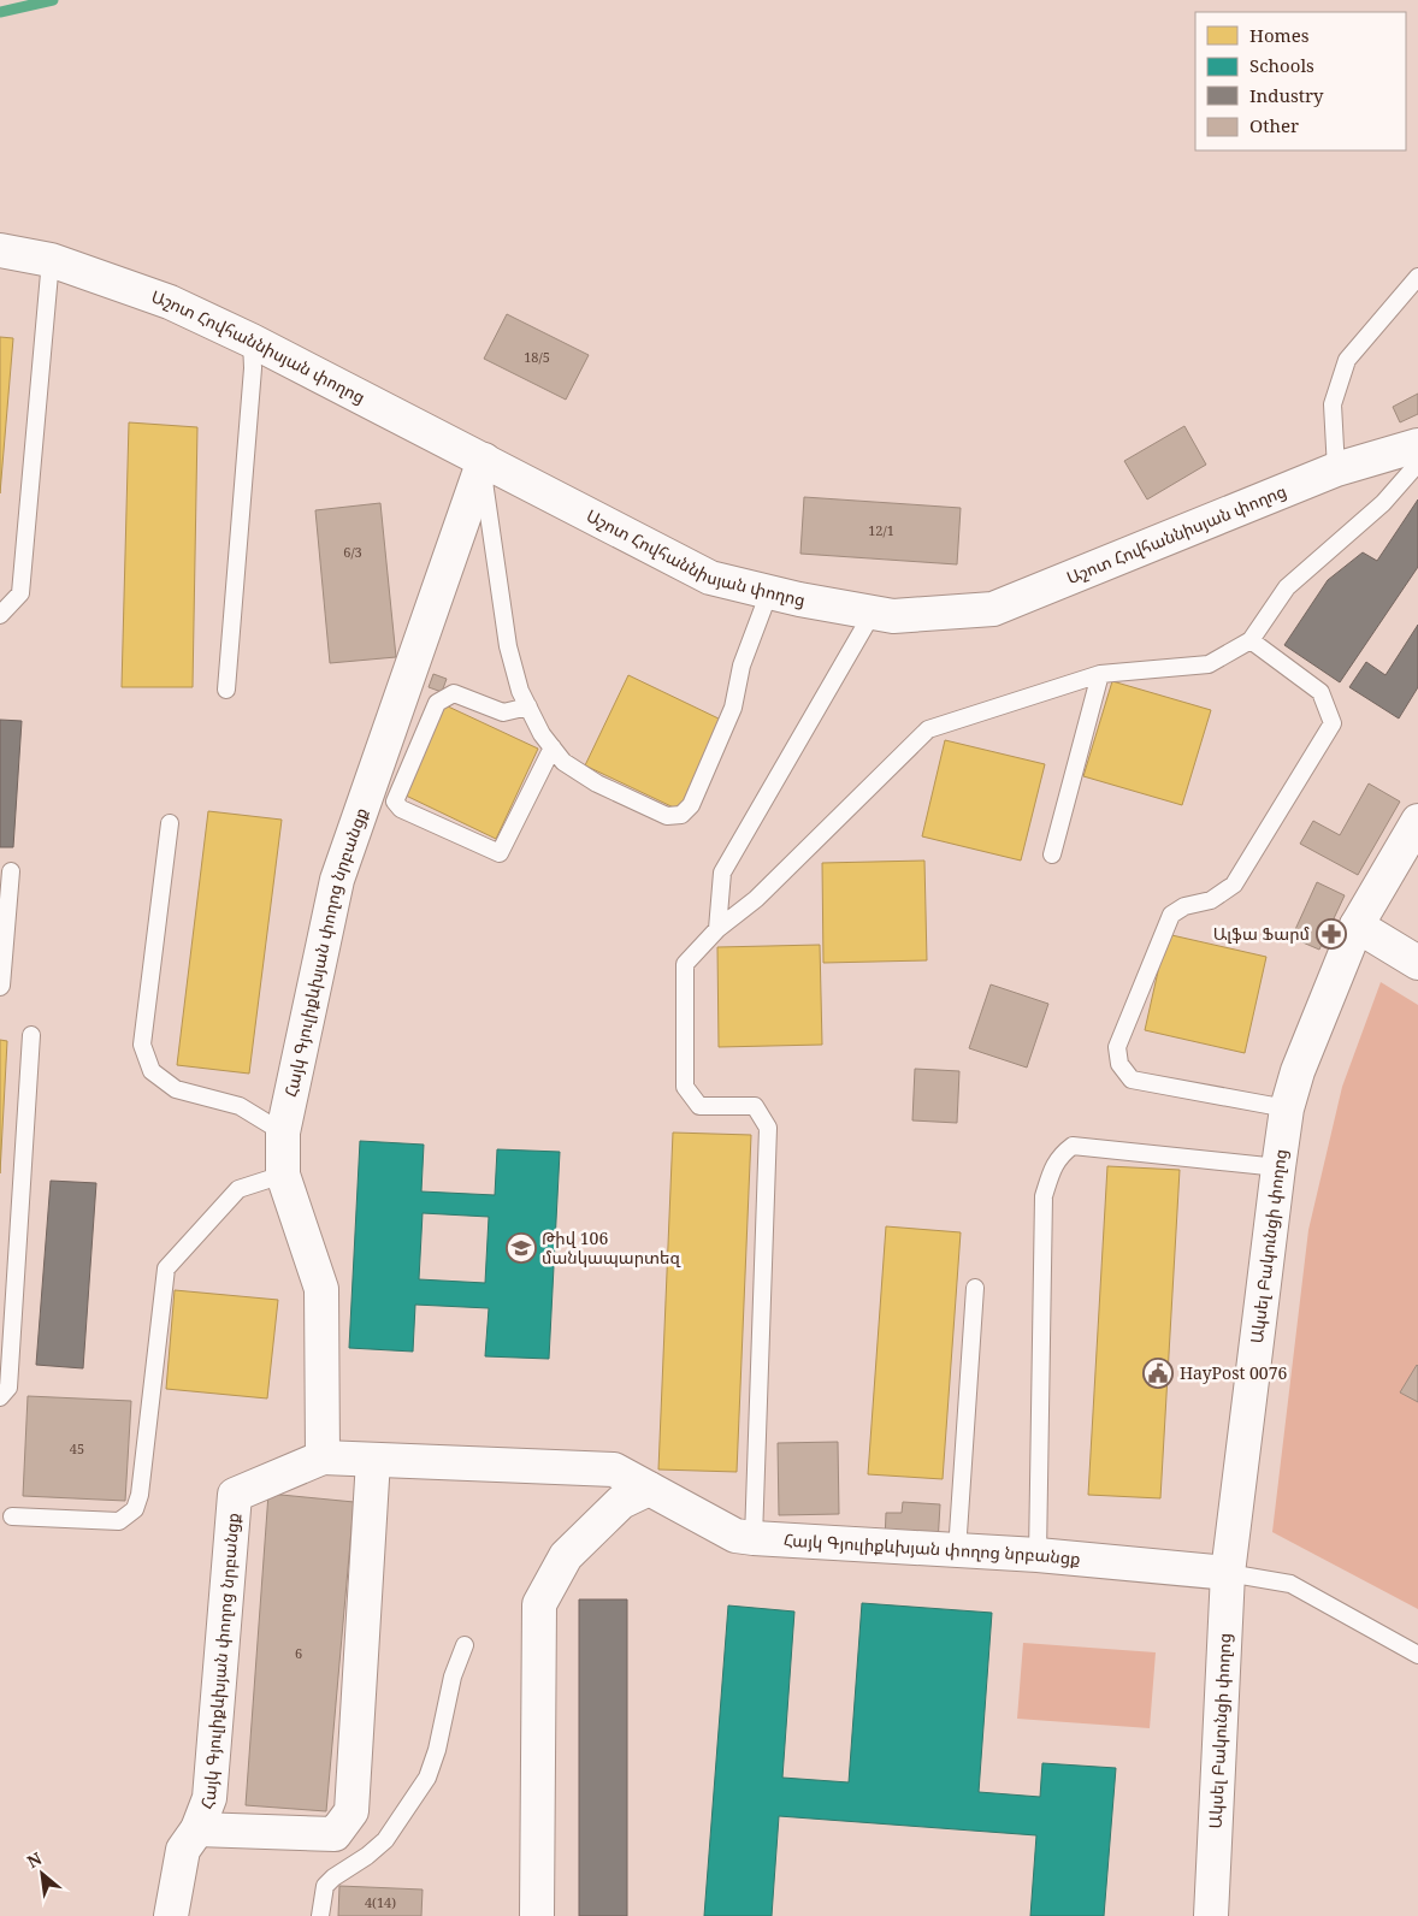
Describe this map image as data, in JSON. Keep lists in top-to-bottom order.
{
  "streets": {
    "street": ["Աշոտ Հովհաննիսյան փողոց", "Հայկ Գյուլիքևխյան փողոց նրբանցք", "Ակսել Բակունցի փողոց"]
  },
  "crossings": [
    ["Աշոտ Հովհաննիսյան փողոց", "Հայկ Գյուլիքևխյան փողոց նրբանցք"],
    ["Հայկ Գյուլիքևխյան փողոց նրբանցք", "Ակսել Բակունցի փողոց"]
  ],
  "places": {
    "pharmacy": ["Ալֆա Ֆարմ"],
    "school or university": ["Թիվ 106 մանկապարտեզ"],
    "public building": ["HayPost 0076"]
  },
  "house_numbers": [
    "18/5",
    "12/1",
    "6/3",
    "45",
    "6",
    "4(14)"
  ],
  "legend": [
    "Homes",
    "Schools",
    "Industry",
    "Other"
  ],
  "north": "top left"
}
